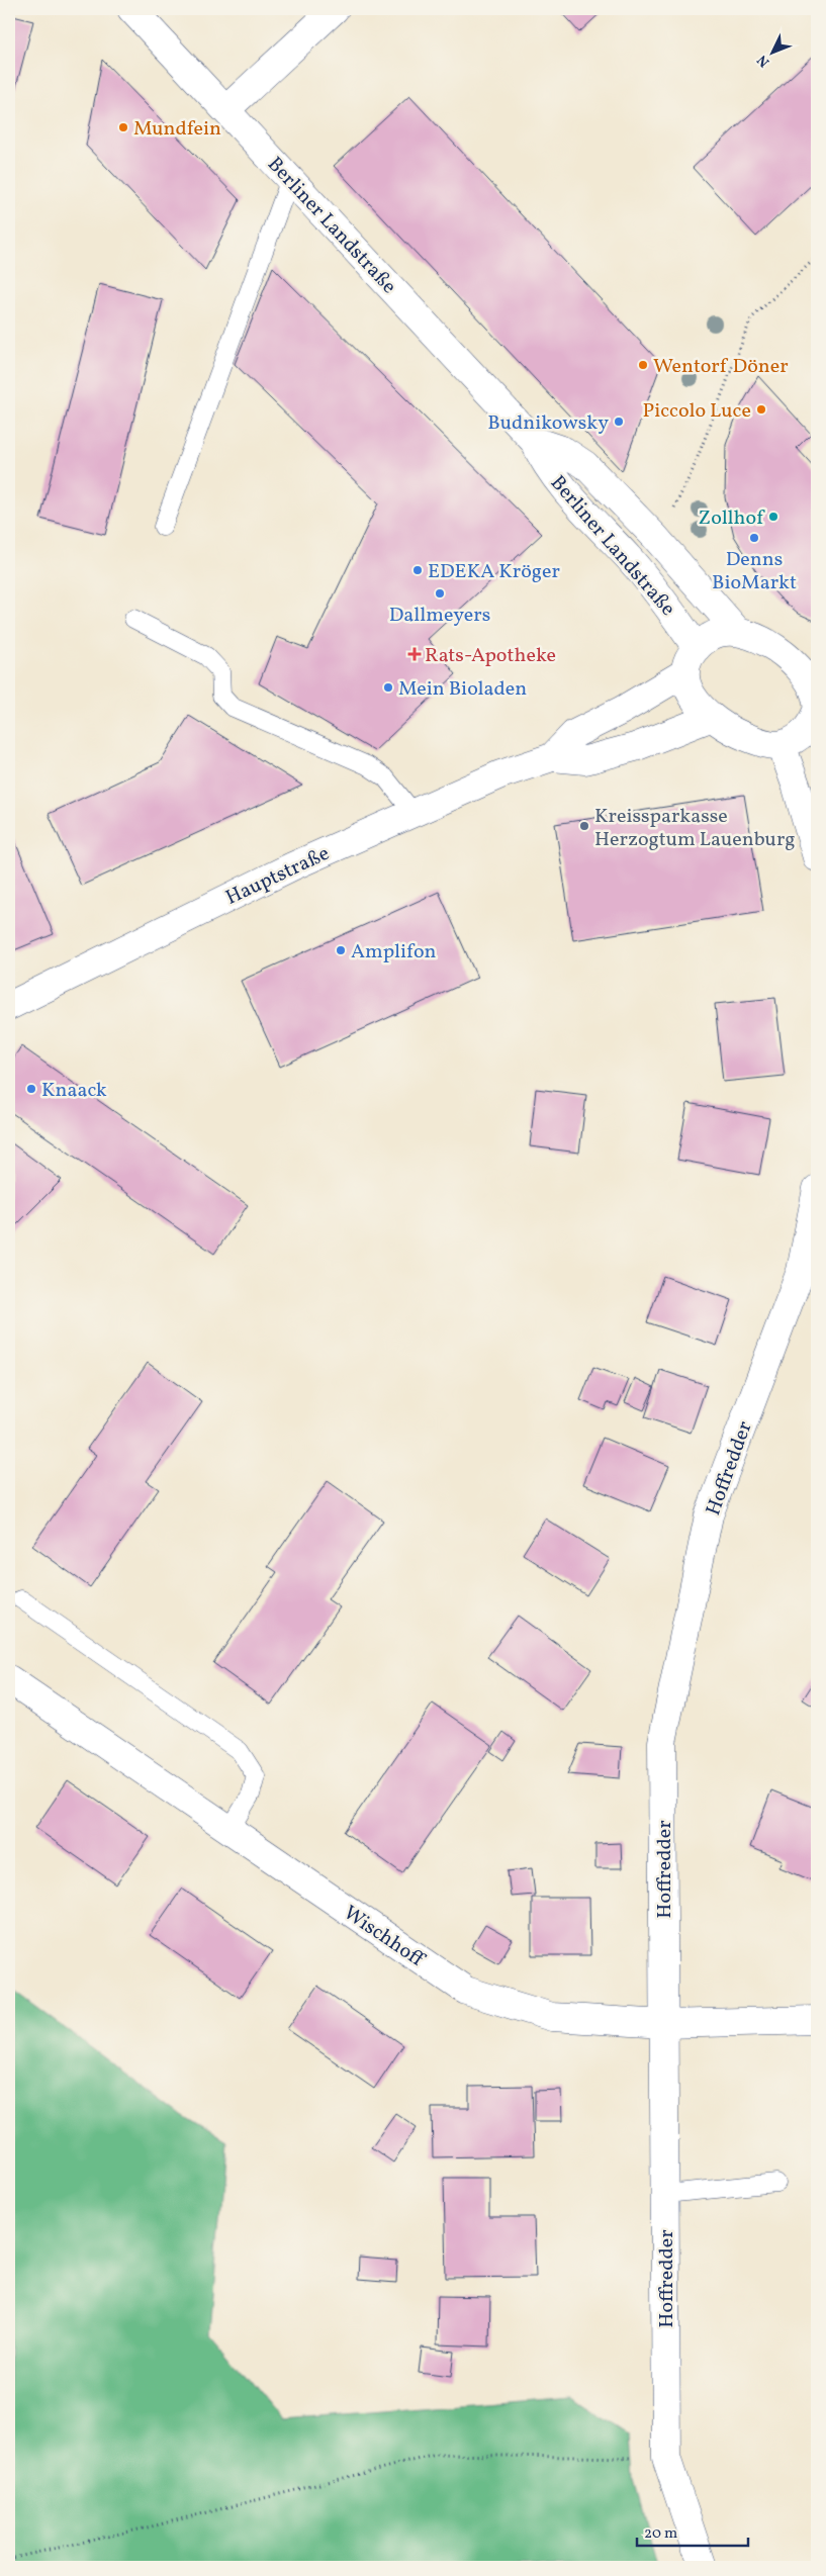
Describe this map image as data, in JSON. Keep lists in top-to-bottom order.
{
  "streets": {
    "street": [
      "Berliner Landstraße",
      "Hauptstraße",
      "Hoffredder",
      "Wischhoff"
    ]
  },
  "crossings": [
    ["Berliner Landstraße", "Hauptstraße"],
    ["Hoffredder", "Wischhoff"]
  ],
  "places": {
    "other": [
      "Mundfein",
      "Wentorf Döner",
      "Piccolo Luce",
      "Budnikowsky",
      "Zollhof",
      "Denns BioMarkt",
      "EDEKA Kröger",
      "Dallmeyers",
      "Mein Bioladen",
      "Kreissparkasse Herzogtum Lauenburg",
      "Amplifon",
      "Knaack"
    ],
    "health": ["Rats-Apotheke"]
  },
  "scale_bar": "20 m",
  "north": "bottom left"
}
